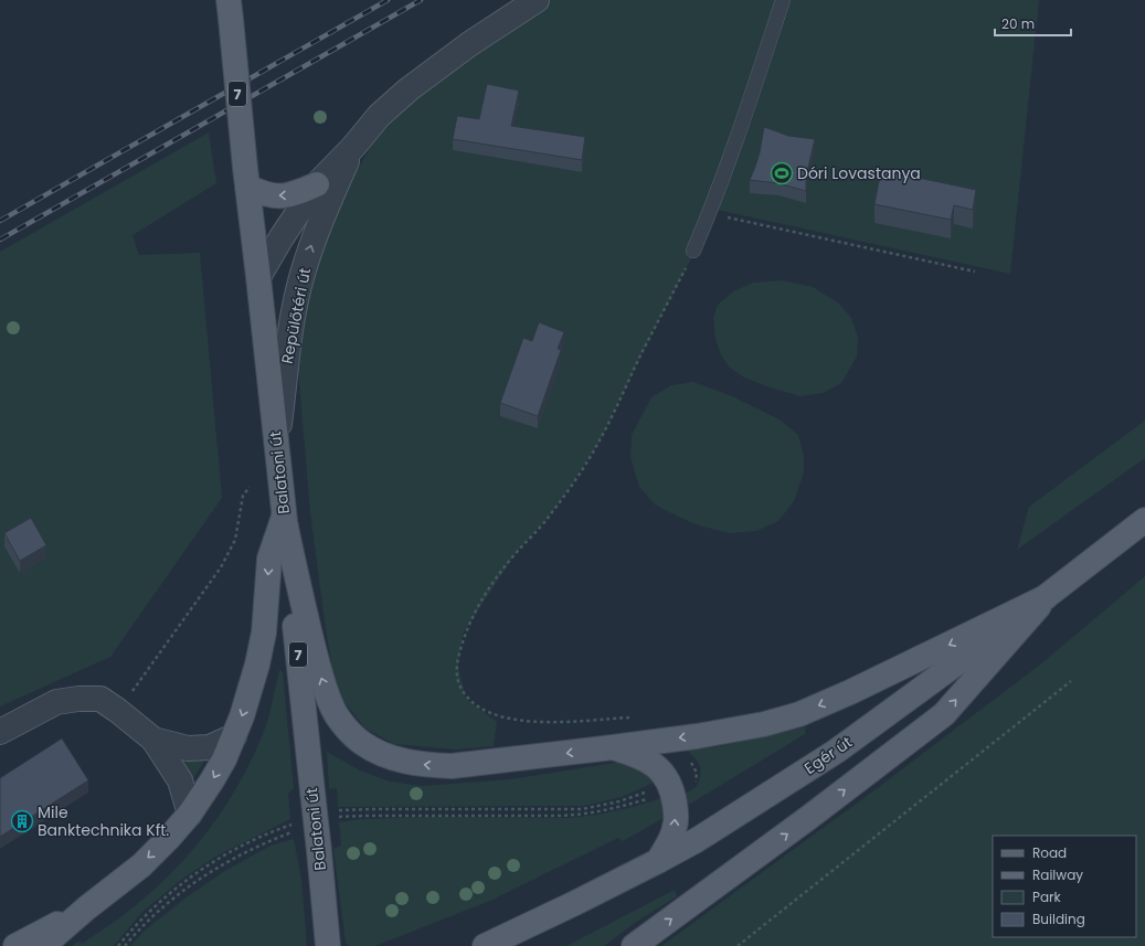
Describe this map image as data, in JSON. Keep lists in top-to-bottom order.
{
  "streets": {
    "main road": ["7", "Balatoni út", "Egér út"],
    "street": ["Repülőtéri út"]
  },
  "crossings": [
    ["Repülőtéri út", "Balatoni út"]
  ],
  "places": {
    "sports": ["Dóri Lovastanya"],
    "building": ["Mile Banktechnika Kft."]
  },
  "legend": [
    "Road",
    "Railway",
    "Park",
    "Building"
  ],
  "scale_bar": "20 m"
}
